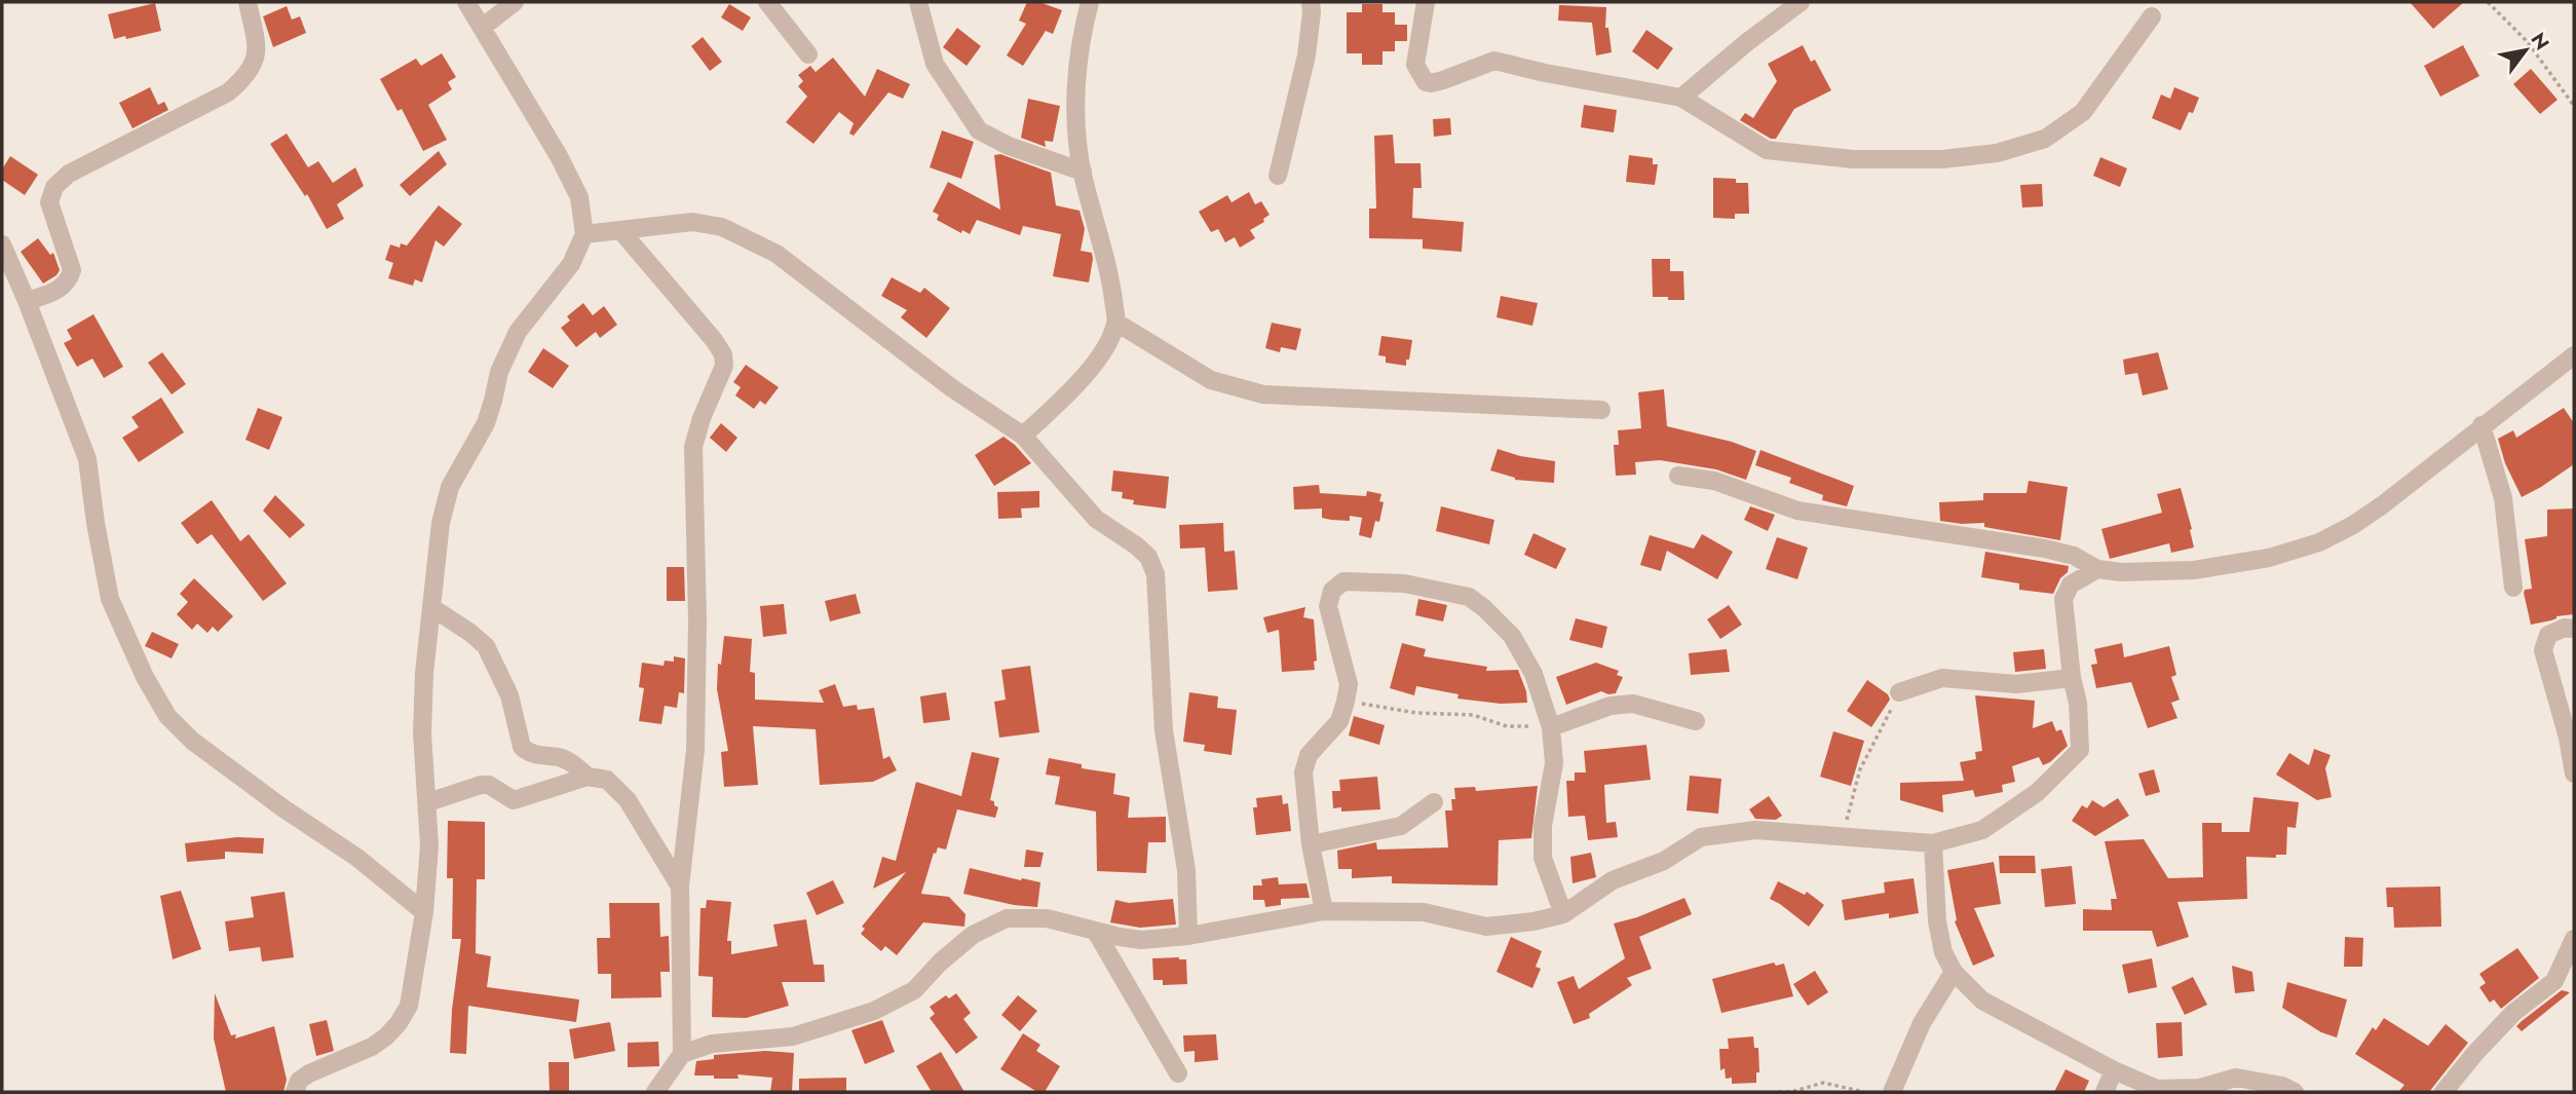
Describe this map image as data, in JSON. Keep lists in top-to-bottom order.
{
  "north": "top right"
}
